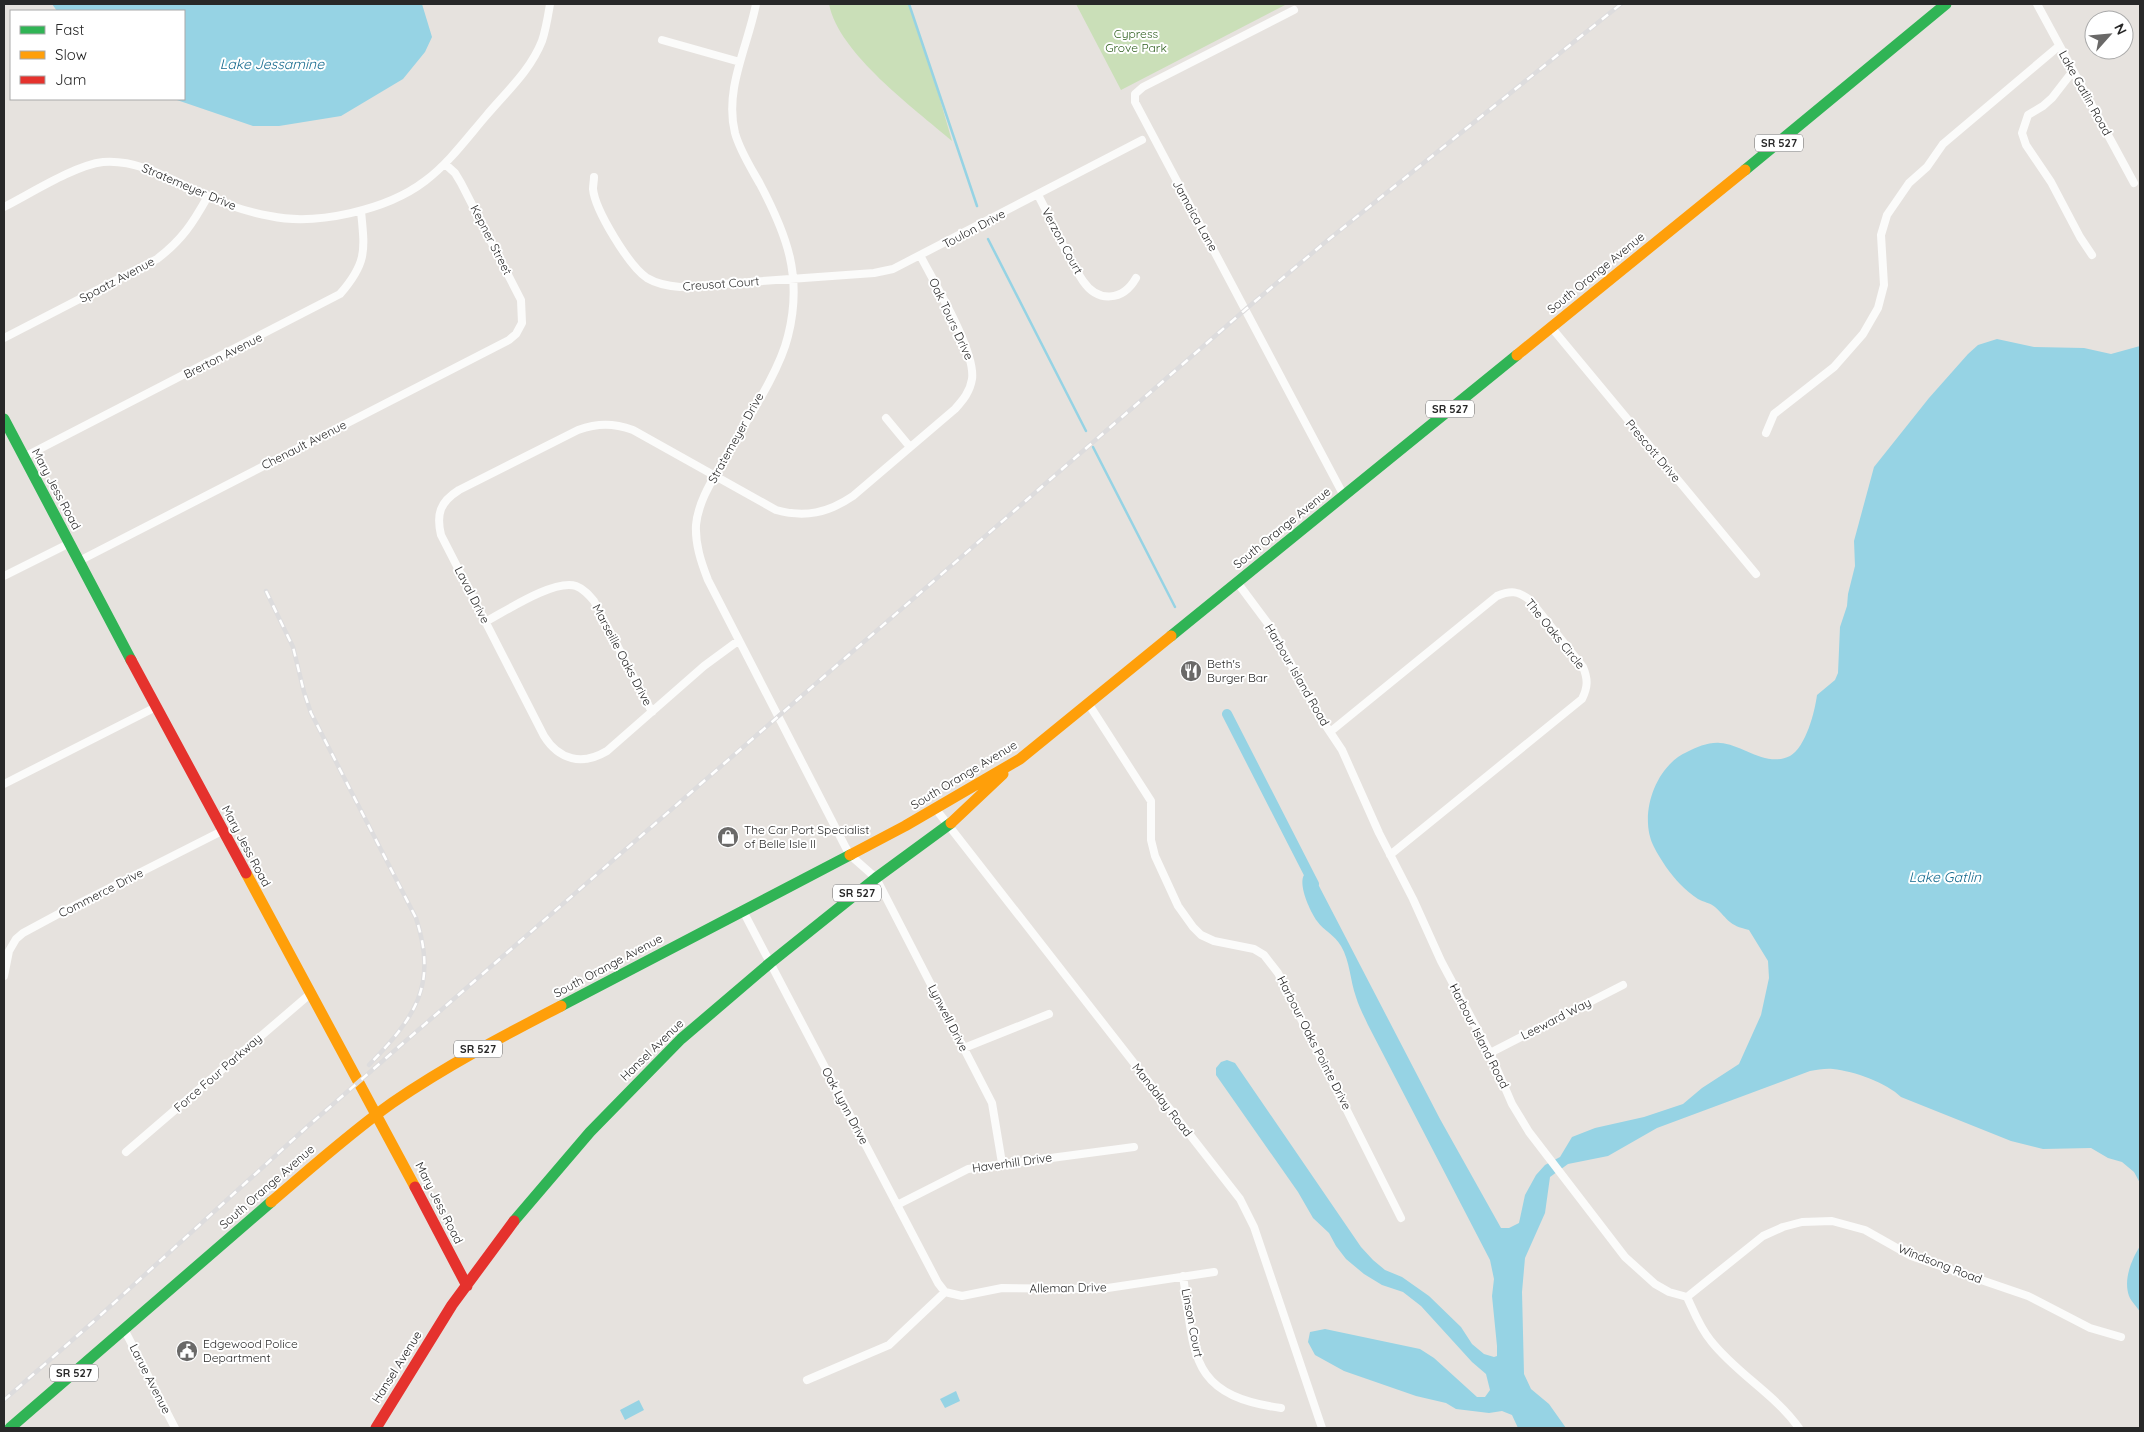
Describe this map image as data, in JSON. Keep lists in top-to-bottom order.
{
  "streets": {
    "main road": [
      "SR 527",
      "South Orange Avenue",
      "Mary Jess Road",
      "Hansel Avenue"
    ],
    "street": [
      "Lake Gatlin Road",
      "Stratemeyer Drive",
      "Jamaica Lane",
      "Toulon Drive",
      "Kepner Street",
      "Verzon Court",
      "Spaatz Avenue",
      "Creusot Court",
      "Oak Tours Drive",
      "Brerton Avenue",
      "Chenault Avenue",
      "Prescott Drive",
      "Laval Drive",
      "The Oaks Circle",
      "Marseille Oaks Drive",
      "Harbour Island Road",
      "Commerce Drive",
      "Lynwell Drive",
      "Leeward Way",
      "Harbour Oaks Pointe Drive",
      "Force Four Parkway",
      "Mandalay Road",
      "Oak Lynn Drive",
      "Haverhill Drive",
      "Windsong Road",
      "Alleman Drive",
      "Linson Court",
      "Larue Avenue"
    ]
  },
  "crossings": [
    ["Stratemeyer Drive", "Toulon Drive"],
    ["Stratemeyer Drive", "Kepner Street"],
    ["Stratemeyer Drive", "South Orange Avenue"],
    ["Stratemeyer Drive", "Spaatz Avenue"],
    ["Stratemeyer Drive", "Creusot Court"],
    ["Stratemeyer Drive", "Oak Tours Drive"],
    ["Stratemeyer Drive", "Brerton Avenue"],
    ["Stratemeyer Drive", "Laval Drive"],
    ["Jamaica Lane", "South Orange Avenue"],
    ["Toulon Drive", "Verzon Court"],
    ["Toulon Drive", "Creusot Court"],
    ["Toulon Drive", "Oak Tours Drive"],
    ["Kepner Street", "Chenault Avenue"],
    ["South Orange Avenue", "Prescott Drive"],
    ["South Orange Avenue", "Mary Jess Road"],
    ["South Orange Avenue", "Harbour Island Road"],
    ["South Orange Avenue", "Harbour Oaks Pointe Drive"],
    ["South Orange Avenue", "Hansel Avenue"],
    ["South Orange Avenue", "Mandalay Road"],
    ["South Orange Avenue", "Oak Lynn Drive"],
    ["South Orange Avenue", "Larue Avenue"],
    ["Oak Tours Drive", "Laval Drive"],
    ["Brerton Avenue", "Mary Jess Road"],
    ["Chenault Avenue", "Mary Jess Road"],
    ["Mary Jess Road", "Commerce Drive"],
    ["Mary Jess Road", "Hansel Avenue"],
    ["Mary Jess Road", "Force Four Parkway"],
    ["Laval Drive", "Marseille Oaks Drive"],
    ["The Oaks Circle", "Harbour Island Road"],
    ["Harbour Island Road", "Leeward Way"],
    ["Harbour Island Road", "Windsong Road"],
    ["Lynwell Drive", "Hansel Avenue"],
    ["Lynwell Drive", "Haverhill Drive"],
    ["Hansel Avenue", "Mandalay Road"],
    ["Hansel Avenue", "Oak Lynn Drive"],
    ["Oak Lynn Drive", "Haverhill Drive"],
    ["Oak Lynn Drive", "Alleman Drive"],
    ["Alleman Drive", "Linson Court"]
  ],
  "water": ["Lake Jessamine", "Lake Gatlin"],
  "parks": ["Cypress Grove Park"],
  "places": {
    "restaurant": ["Beth's Burger Bar"],
    "shop": ["The Car Port Specialist of Belle Isle ll"],
    "public building": ["Edgewood Police Department"]
  },
  "legend": ["Fast", "Slow", "Jam"],
  "north": "top right"
}
